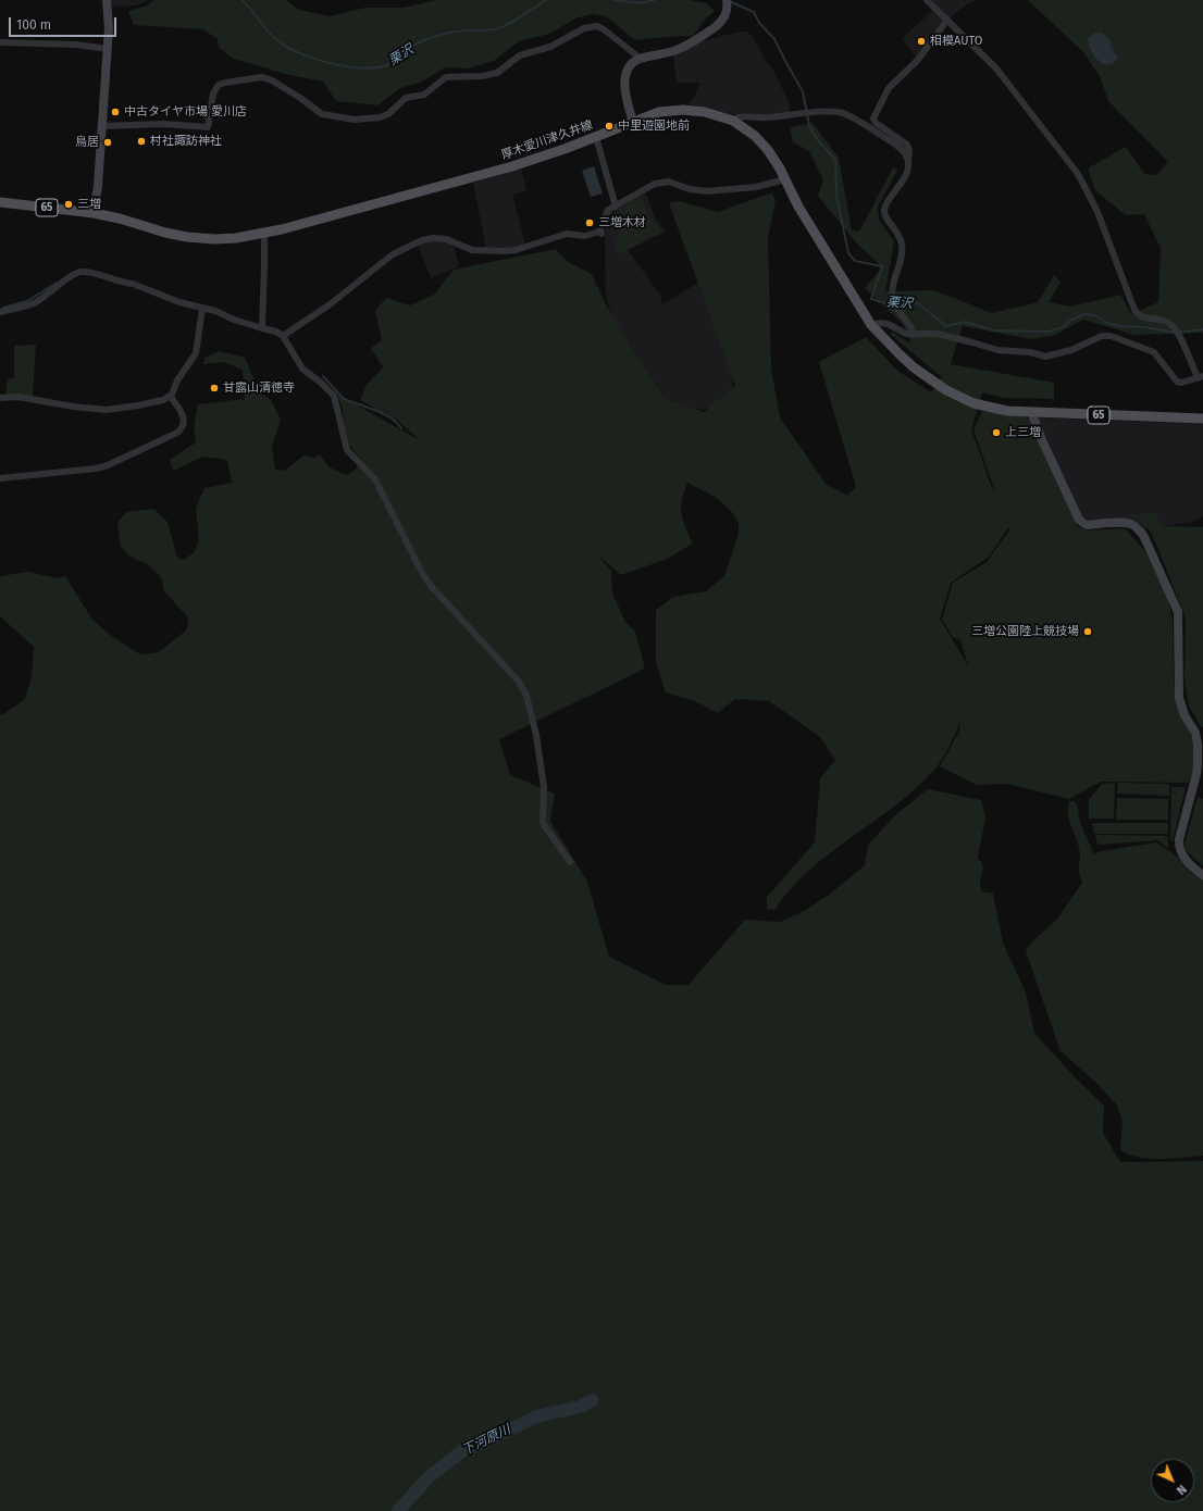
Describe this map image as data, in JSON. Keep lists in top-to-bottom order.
{
  "streets": {
    "main road": ["厚木愛川津久井線", "65"]
  },
  "water": ["栗沢", "下河原川"],
  "places": [
    "相模AUTO",
    "中古タイヤ市場 愛川店",
    "中里遊園地前",
    "村社諏訪神社",
    "鳥居",
    "三増",
    "三増木材",
    "甘露山清徳寺",
    "上三増",
    "三増公園陸上競技場"
  ],
  "scale_bar": "100 m",
  "north": "bottom right"
}
